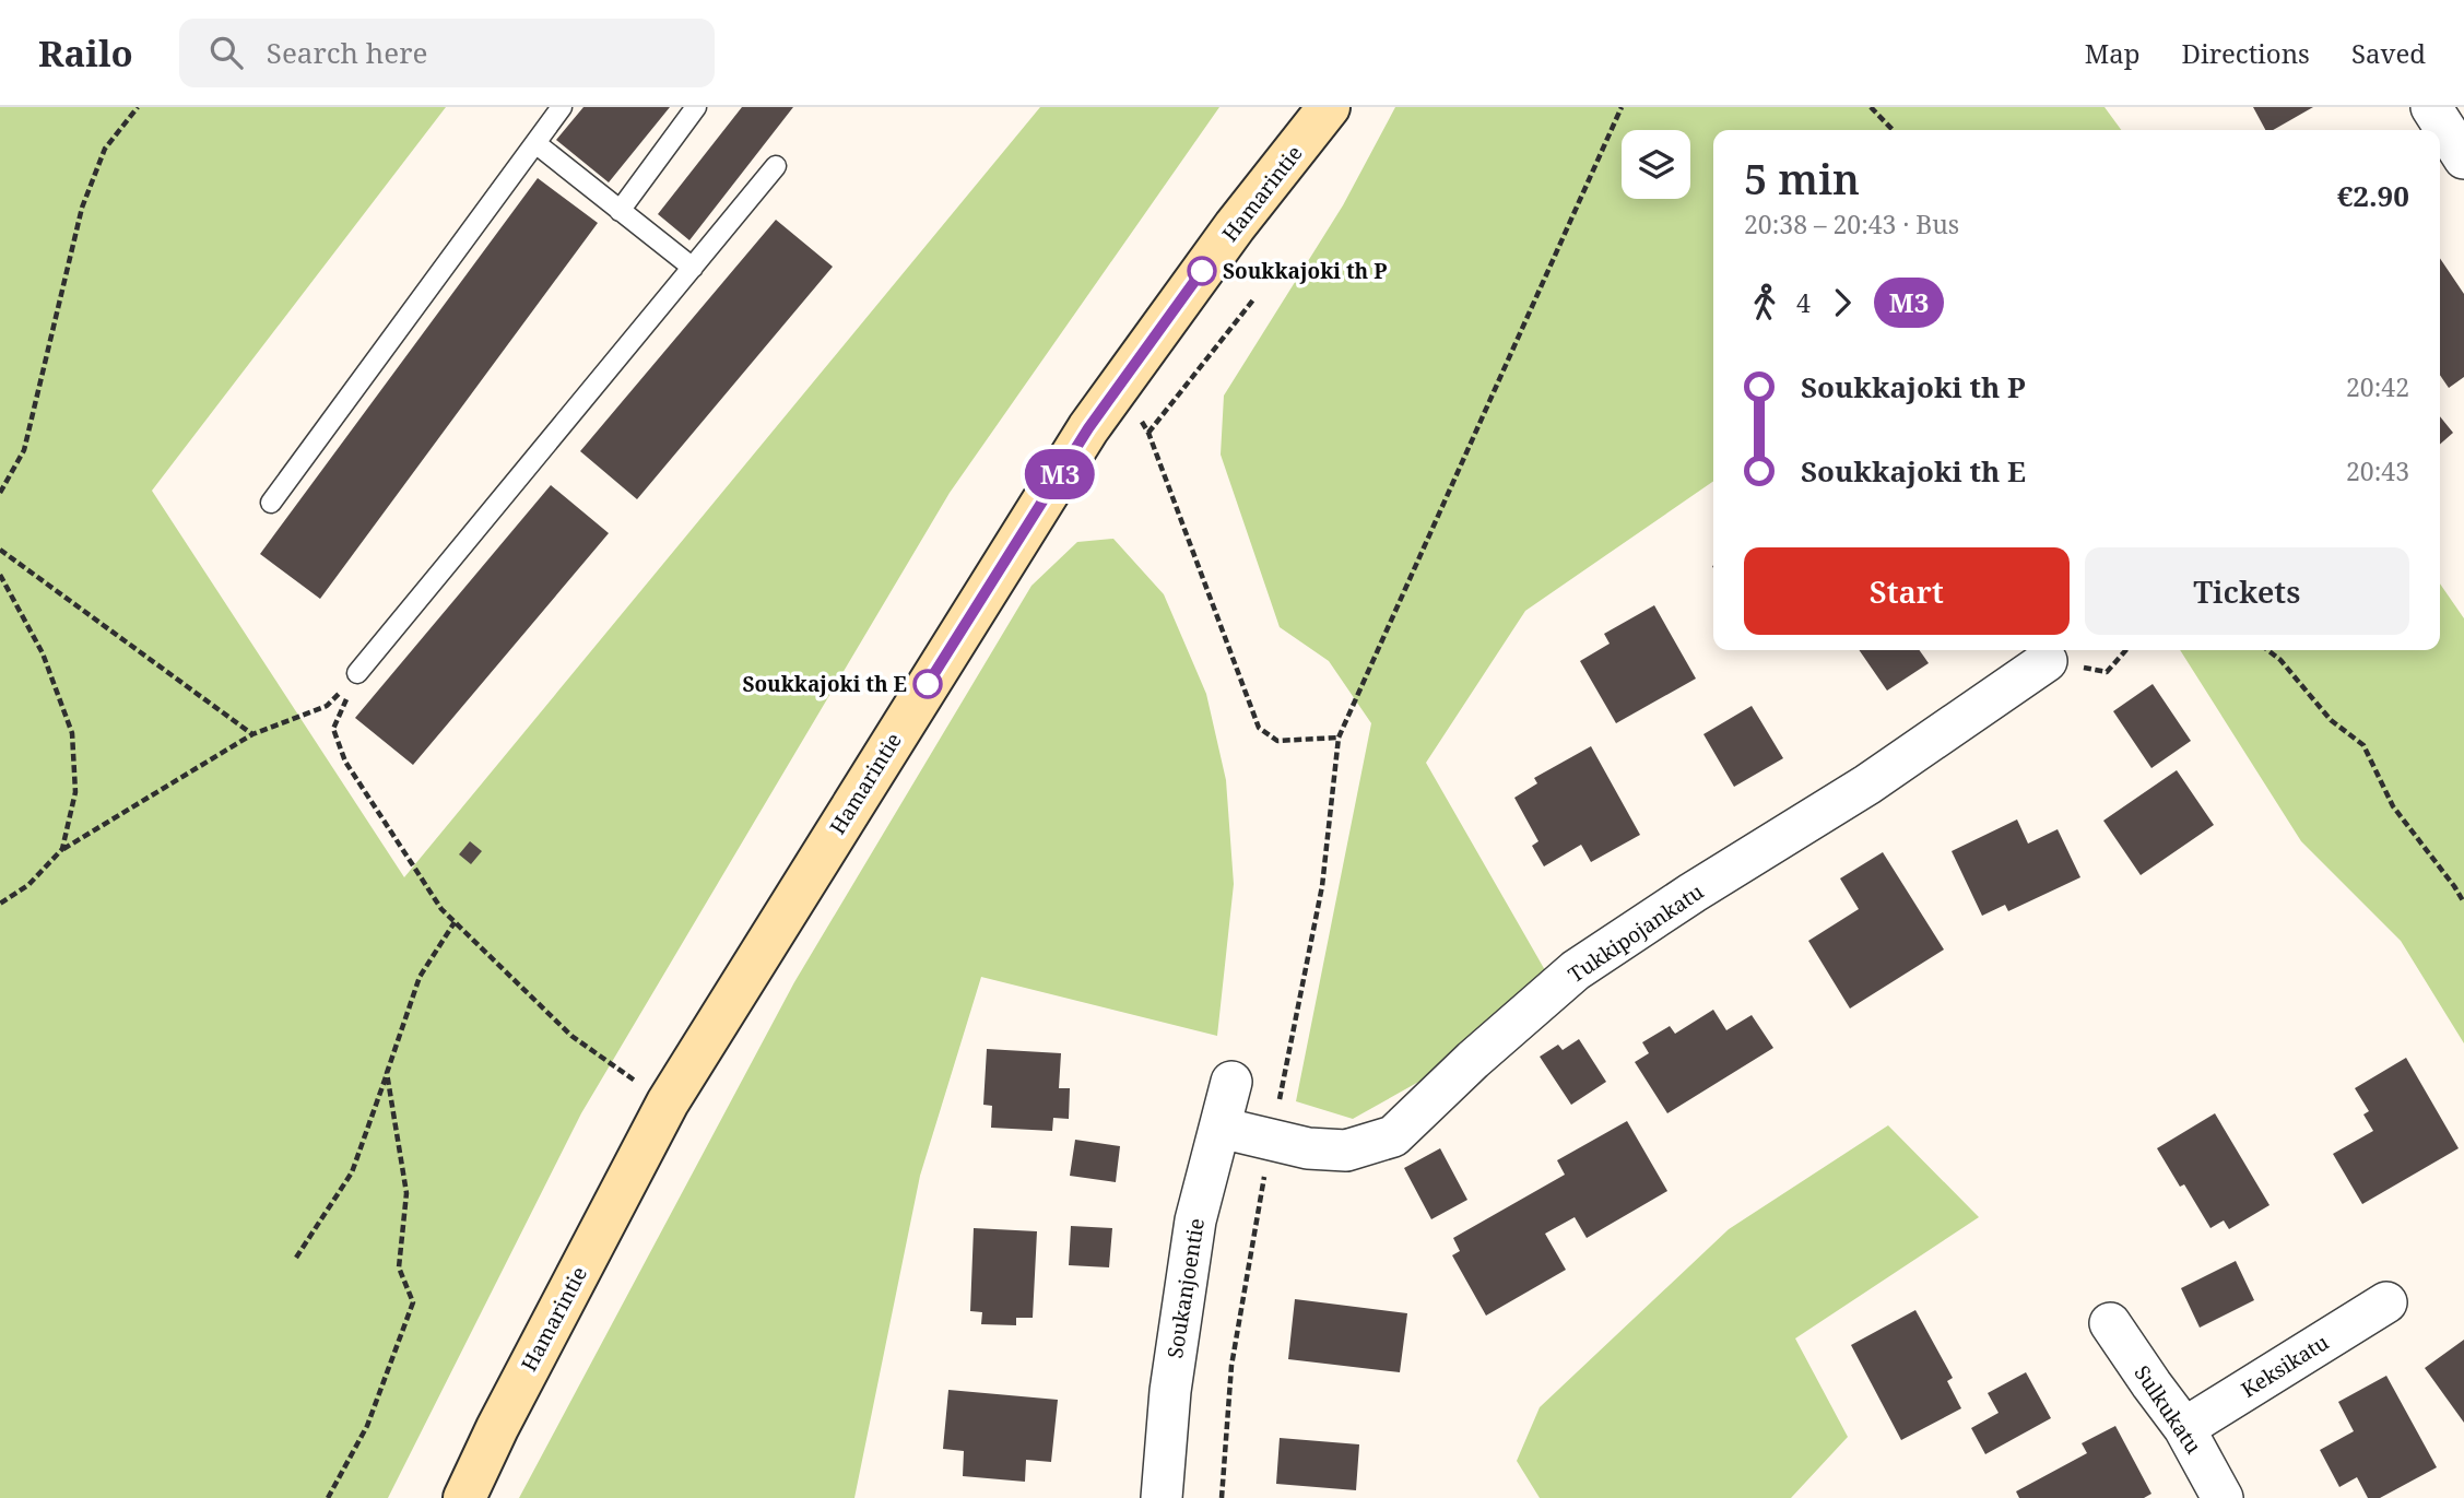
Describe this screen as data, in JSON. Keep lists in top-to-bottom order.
{
  "streets": {
    "main road": ["Hamarintie"],
    "street": [
      "Tukkipojankatu",
      "Soukanjoentie",
      "Keksikatu",
      "Sulkukatu"
    ]
  },
  "crossings": [
    ["Tukkipojankatu", "Soukanjoentie"],
    ["Keksikatu", "Sulkukatu"]
  ],
  "places": ["Soukkajoki th P", "Soukkajoki th E"],
  "lines": ["bus line M3"],
  "page": {
    "header": "Railo",
    "search": "Search here",
    "nav": ["Map", "Directions", "Saved"],
    "on_map": "M3",
    "heading": ["5 min", "20:38 – 20:43 · Bus", "€2.90"],
    "legs": ["4", "M3"],
    "list": [
      {
        "name": "Soukkajoki th P",
        "value": "20:42"
      },
      {
        "name": "Soukkajoki th E",
        "value": "20:43"
      }
    ],
    "buttons": ["Start", "Tickets"]
  }
}
